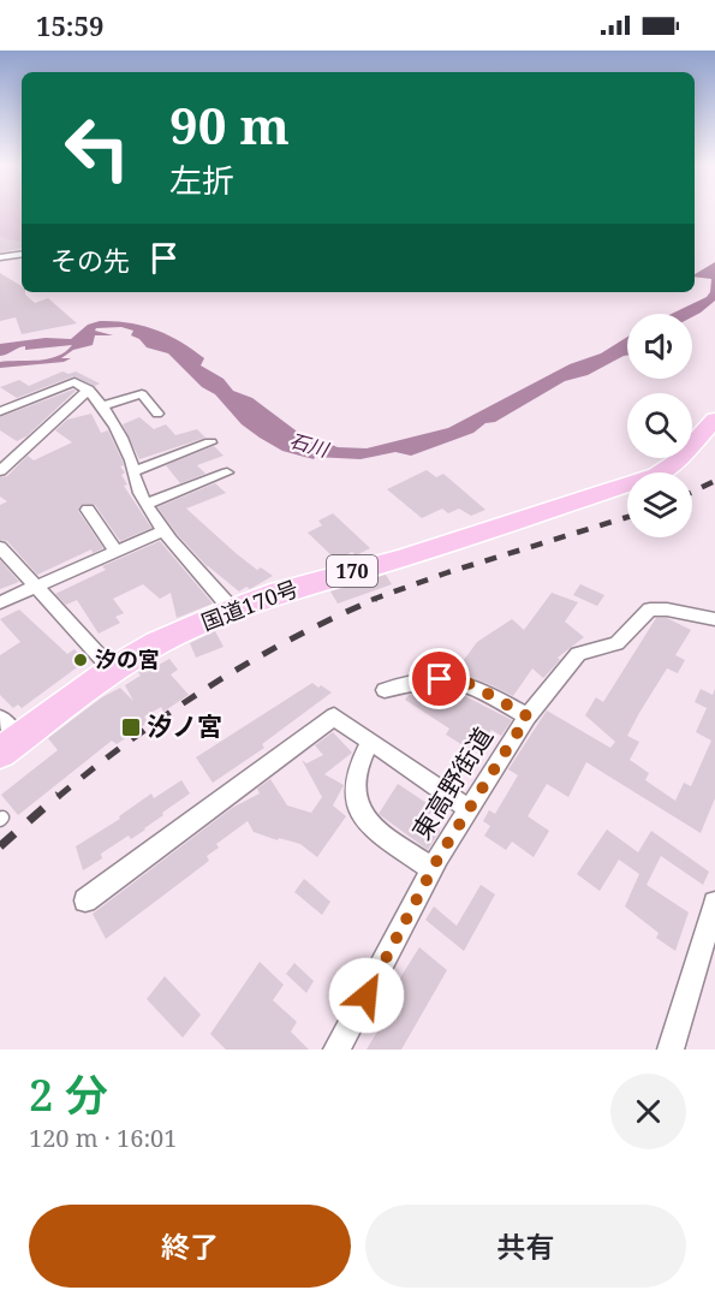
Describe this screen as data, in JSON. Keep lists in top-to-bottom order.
{
  "streets": {
    "highway": ["170", "国道170号"],
    "street": ["東高野街道"]
  },
  "water": ["石川"],
  "places": {
    "other": ["汐の宮"],
    "transit": ["汐ノ宮"]
  },
  "page": {
    "status": "15:59",
    "turn": ["90 m", "左折"],
    "then": "その先",
    "heading": ["2 分", "120 m · 16:01"],
    "buttons": ["終了", "共有"]
  }
}
